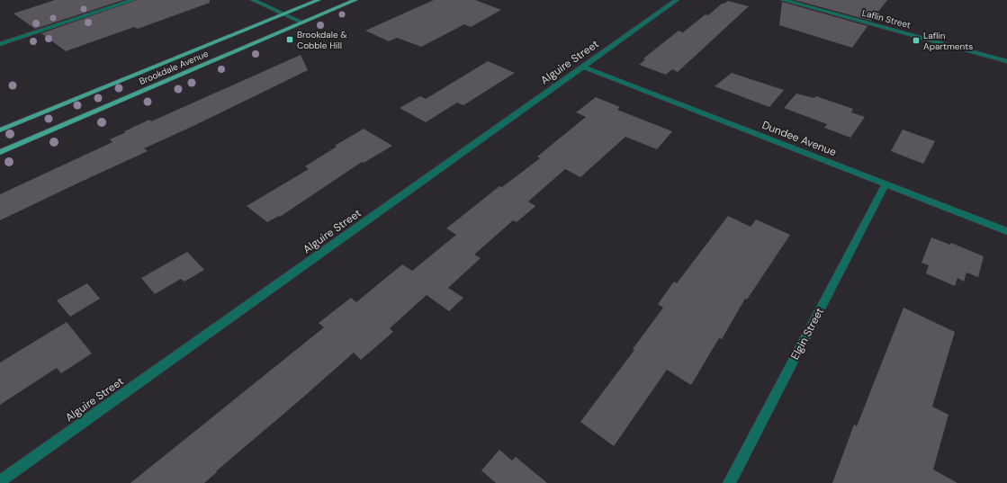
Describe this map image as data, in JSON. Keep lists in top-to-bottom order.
{
  "streets": {
    "main road": ["Brookdale Avenue"],
    "street": [
      "Laflin Street",
      "Alguire Street",
      "Dundee Avenue",
      "Elgin Street"
    ]
  },
  "crossings": [
    ["Alguire Street", "Dundee Avenue"],
    ["Dundee Avenue", "Elgin Street"]
  ],
  "places": {
    "transit": ["Brookdale & Cobble Hill", "Laflin Apartments"]
  }
}
